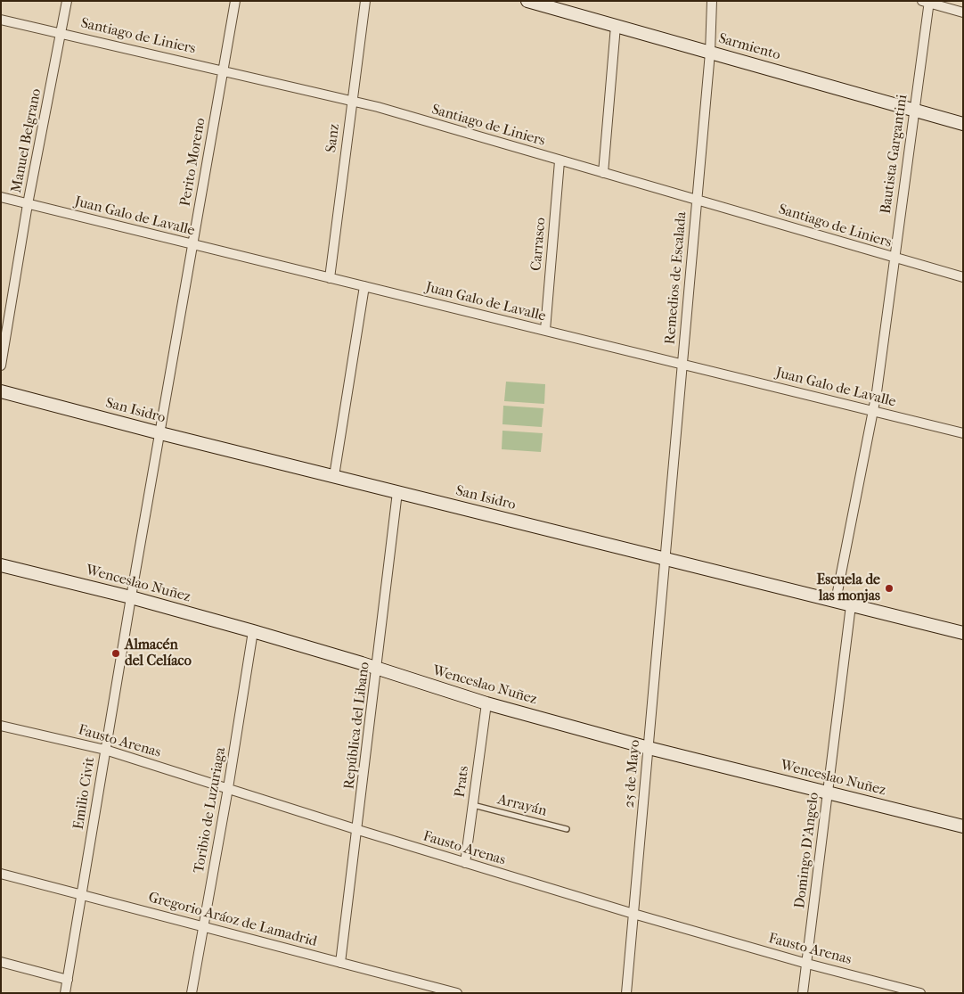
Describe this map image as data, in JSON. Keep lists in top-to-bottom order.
{
  "streets": {
    "street": [
      "Santiago de Liniers",
      "Sarmiento",
      "Sanz",
      "Manuel Belgrano",
      "Bautista Gargantini",
      "Perito Moreno",
      "Juan Galo de Lavalle",
      "Carrasco",
      "Remedios de Escalada",
      "San Isidro",
      "Wenceslao Nuñez",
      "República del Libano",
      "Fausto Arenas",
      "25 de Mayo",
      "Prats",
      "Emilio Civit",
      "Toribio de Luzuriaga",
      "Domingo D'Angelo",
      "Gregorio Aráoz de Lamadrid"
    ],
    "lane": ["Arrayán"]
  },
  "crossings": [
    ["Santiago de Liniers", "Sanz"],
    ["Santiago de Liniers", "Manuel Belgrano"],
    ["Santiago de Liniers", "Bautista Gargantini"],
    ["Santiago de Liniers", "Perito Moreno"],
    ["Santiago de Liniers", "Carrasco"],
    ["Santiago de Liniers", "Remedios de Escalada"],
    ["Sarmiento", "Bautista Gargantini"],
    ["Sarmiento", "Remedios de Escalada"],
    ["Sanz", "Juan Galo de Lavalle"],
    ["Manuel Belgrano", "Juan Galo de Lavalle"],
    ["Bautista Gargantini", "Juan Galo de Lavalle"],
    ["Bautista Gargantini", "San Isidro"],
    ["Perito Moreno", "Juan Galo de Lavalle"],
    ["Perito Moreno", "San Isidro"],
    ["Perito Moreno", "Emilio Civit"],
    ["Juan Galo de Lavalle", "Carrasco"],
    ["Juan Galo de Lavalle", "Remedios de Escalada"],
    ["Remedios de Escalada", "San Isidro"],
    ["Remedios de Escalada", "25 de Mayo"],
    ["San Isidro", "República del Libano"],
    ["San Isidro", "25 de Mayo"],
    ["San Isidro", "Emilio Civit"],
    ["San Isidro", "Domingo D'Angelo"],
    ["Wenceslao Nuñez", "República del Libano"],
    ["Wenceslao Nuñez", "25 de Mayo"],
    ["Wenceslao Nuñez", "Prats"],
    ["Wenceslao Nuñez", "Emilio Civit"],
    ["Wenceslao Nuñez", "Toribio de Luzuriaga"],
    ["Wenceslao Nuñez", "Domingo D'Angelo"],
    ["República del Libano", "Fausto Arenas"],
    ["República del Libano", "Gregorio Aráoz de Lamadrid"],
    ["Fausto Arenas", "25 de Mayo"],
    ["Fausto Arenas", "Prats"],
    ["Fausto Arenas", "Emilio Civit"],
    ["Fausto Arenas", "Toribio de Luzuriaga"],
    ["Fausto Arenas", "Domingo D'Angelo"],
    ["Prats", "Arrayán"],
    ["Emilio Civit", "Gregorio Aráoz de Lamadrid"],
    ["Toribio de Luzuriaga", "Gregorio Aráoz de Lamadrid"]
  ],
  "places": ["Escuela de las monjas", "Almacén del Celíaco"]
}
